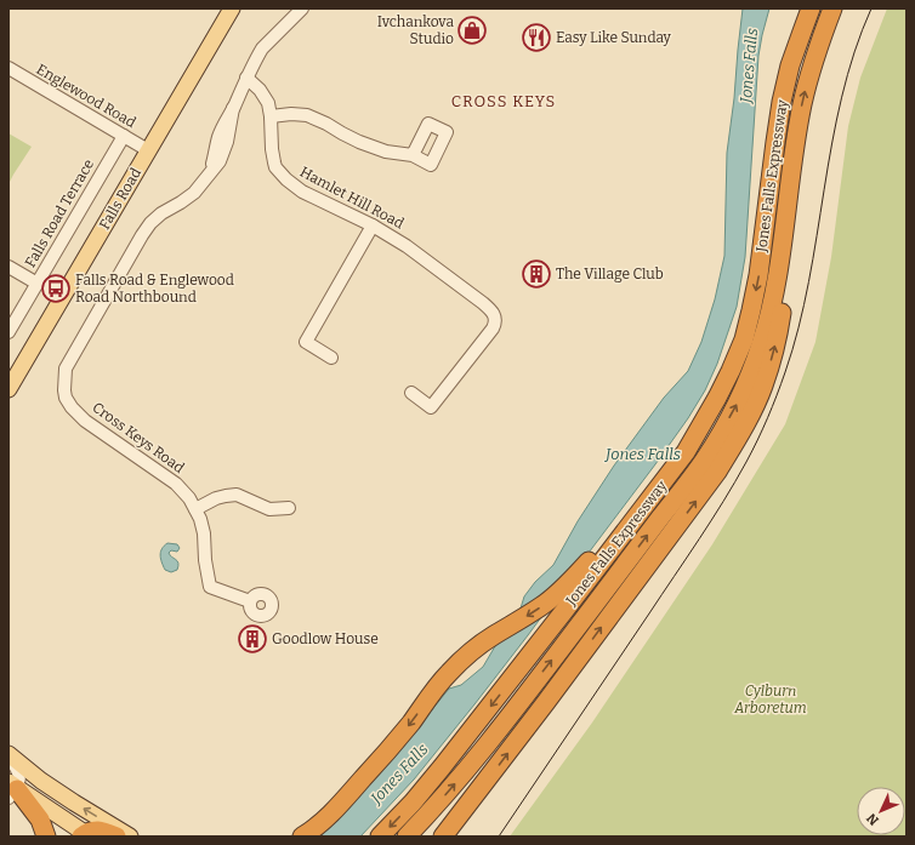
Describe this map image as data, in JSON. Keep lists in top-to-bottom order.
{
  "streets": {
    "highway": ["Jones Falls Expressway"],
    "main road": ["Falls Road"],
    "street": [
      "Englewood Road",
      "Hamlet Hill Road",
      "Falls Road Terrace",
      "Cross Keys Road"
    ]
  },
  "crossings": [
    ["Englewood Road", "Falls Road"],
    ["Englewood Road", "Falls Road Terrace"],
    ["Hamlet Hill Road", "Cross Keys Road"]
  ],
  "districts": ["CROSS KEYS"],
  "water": ["Jones Falls"],
  "parks": ["Cylburn Arboretum"],
  "places": {
    "shop": ["Ivchankova Studio"],
    "restaurant": ["Easy Like Sunday"],
    "building": ["The Village Club", "Goodlow House"],
    "bus stop": ["Falls Road & Englewood Road Northbound"]
  },
  "north": "bottom left"
}
